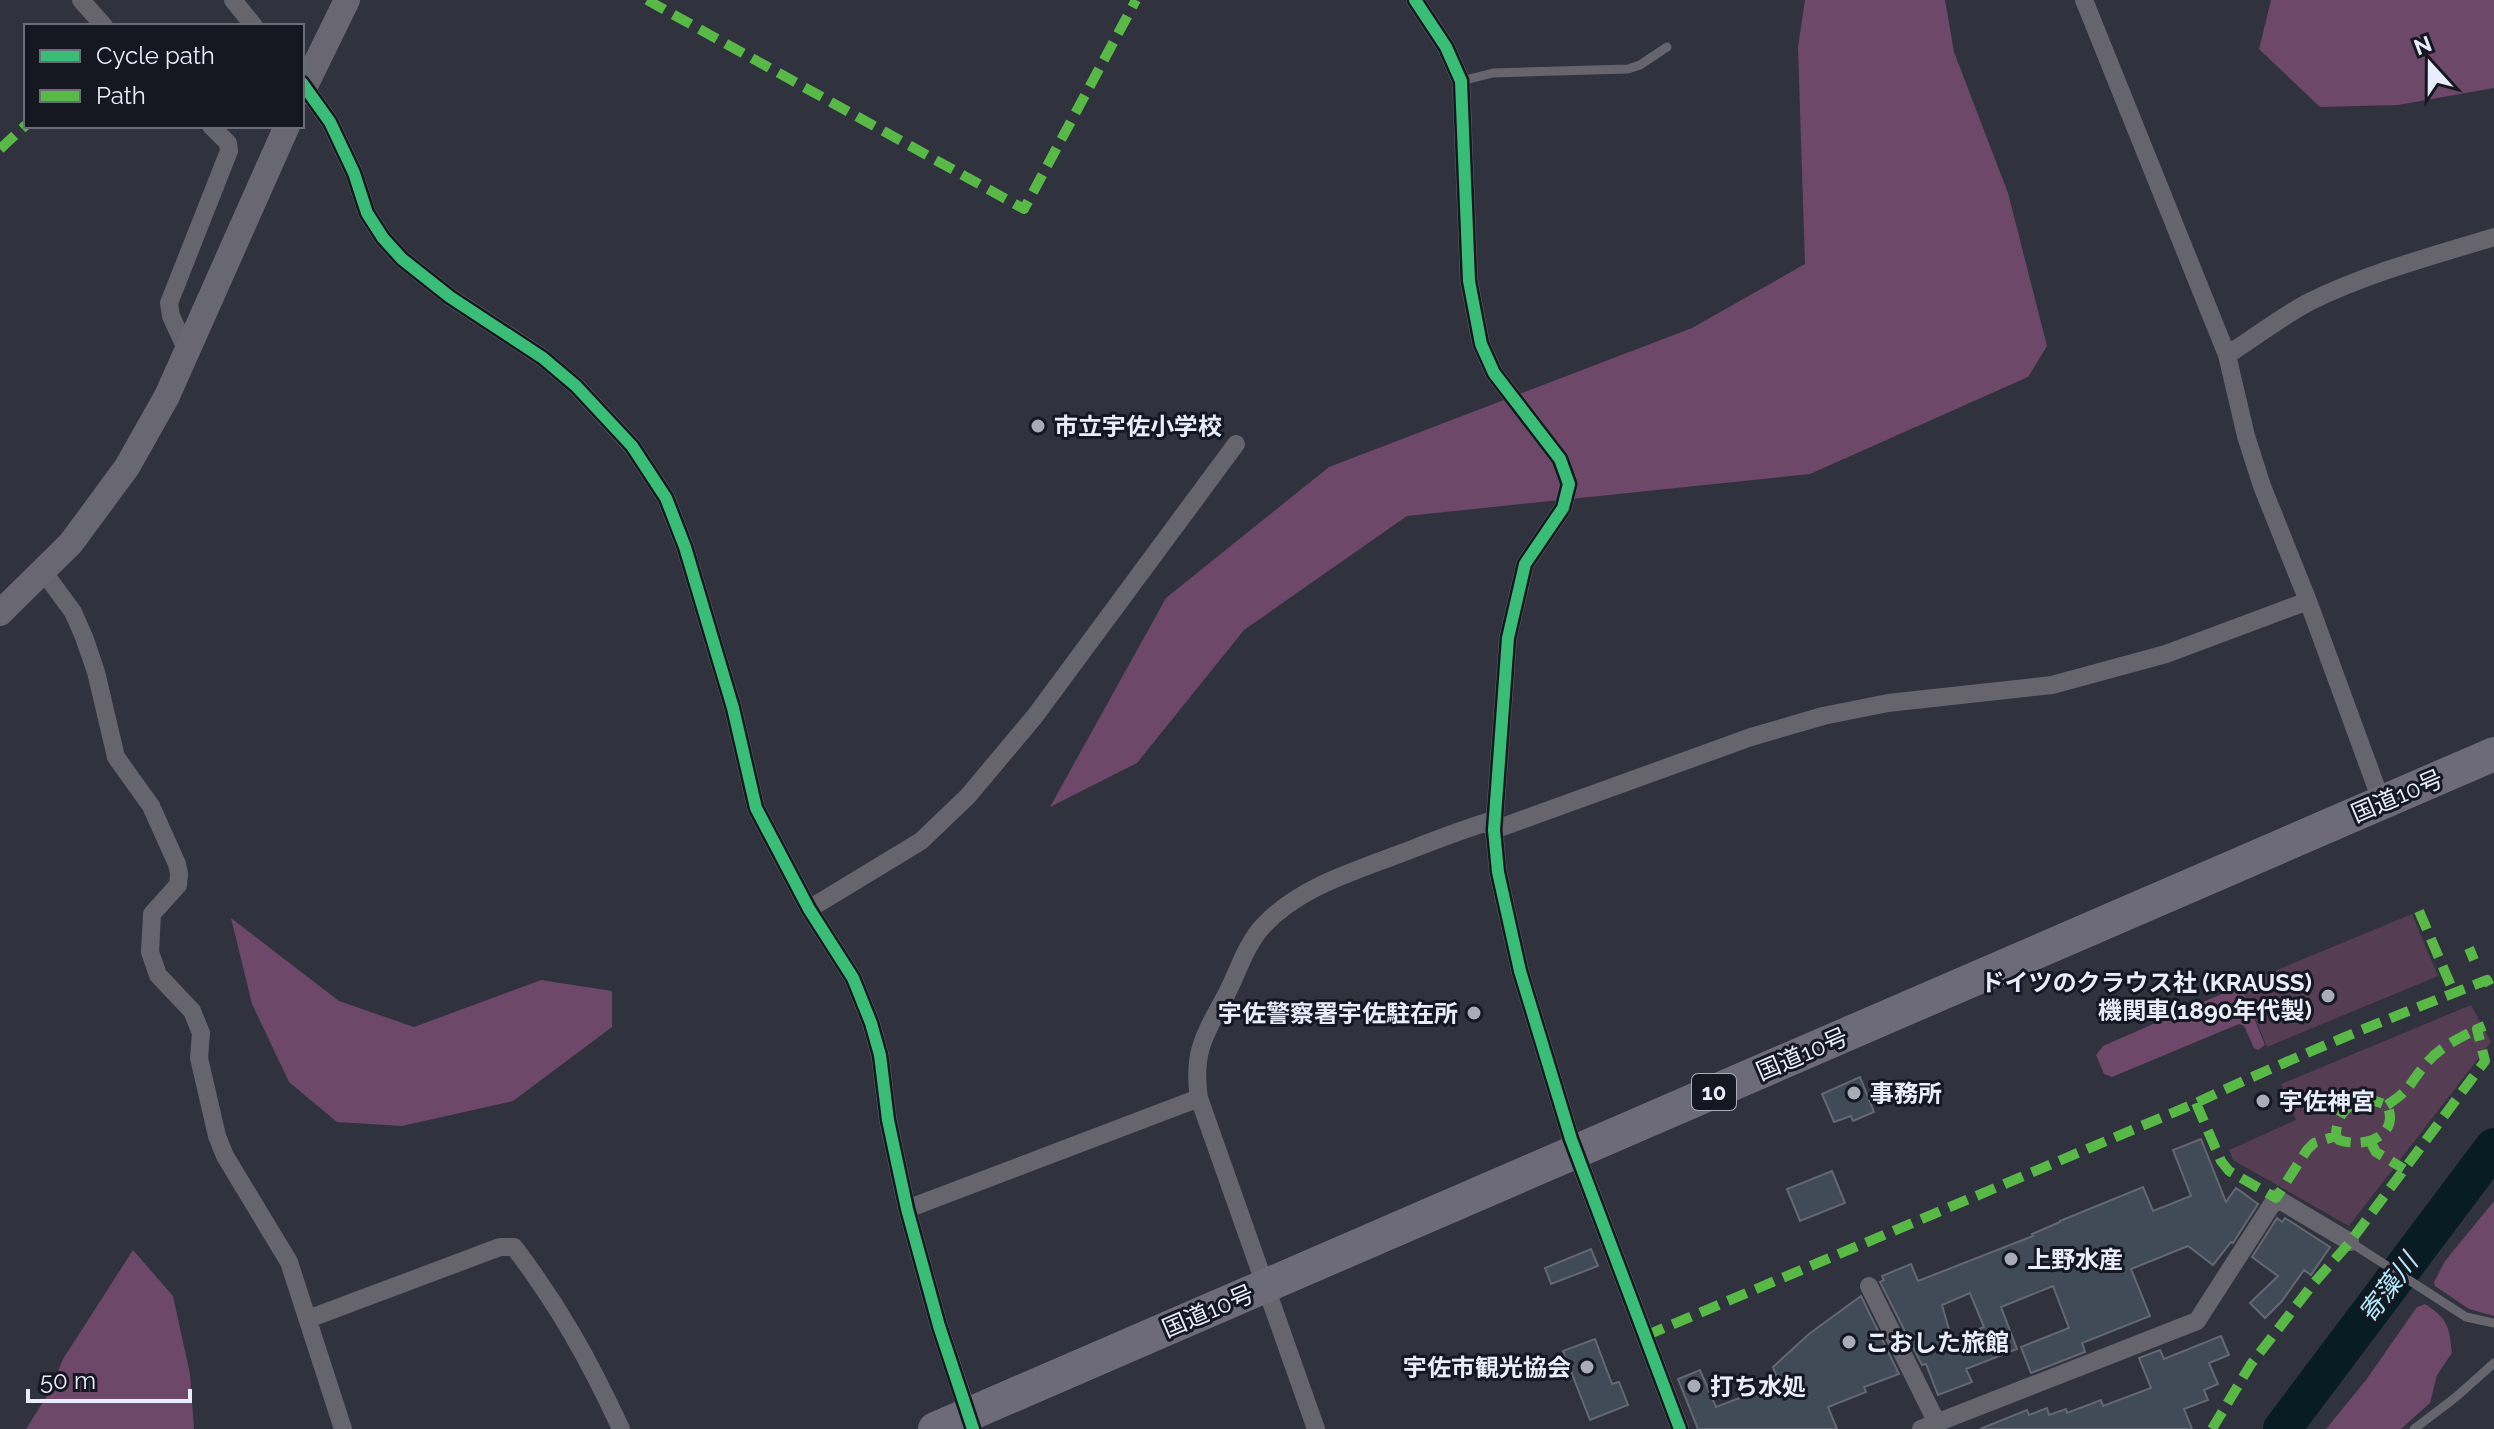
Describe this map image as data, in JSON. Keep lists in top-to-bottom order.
{
  "streets": {
    "highway": ["国道10号", "10"]
  },
  "water": ["寄藻川"],
  "places": [
    "市立宇佐小学校",
    "ドイツのクラウス社 (KRAUSS) 機関車(1890年代製)",
    "宇佐警察署宇佐駐在所",
    "事務所",
    "宇佐神宮",
    "上野水産",
    "こおした旅館",
    "宇佐市観光協会",
    "打ち水処"
  ],
  "legend": ["Cycle path", "Path"],
  "scale_bar": "50 m",
  "north": "top"
}
